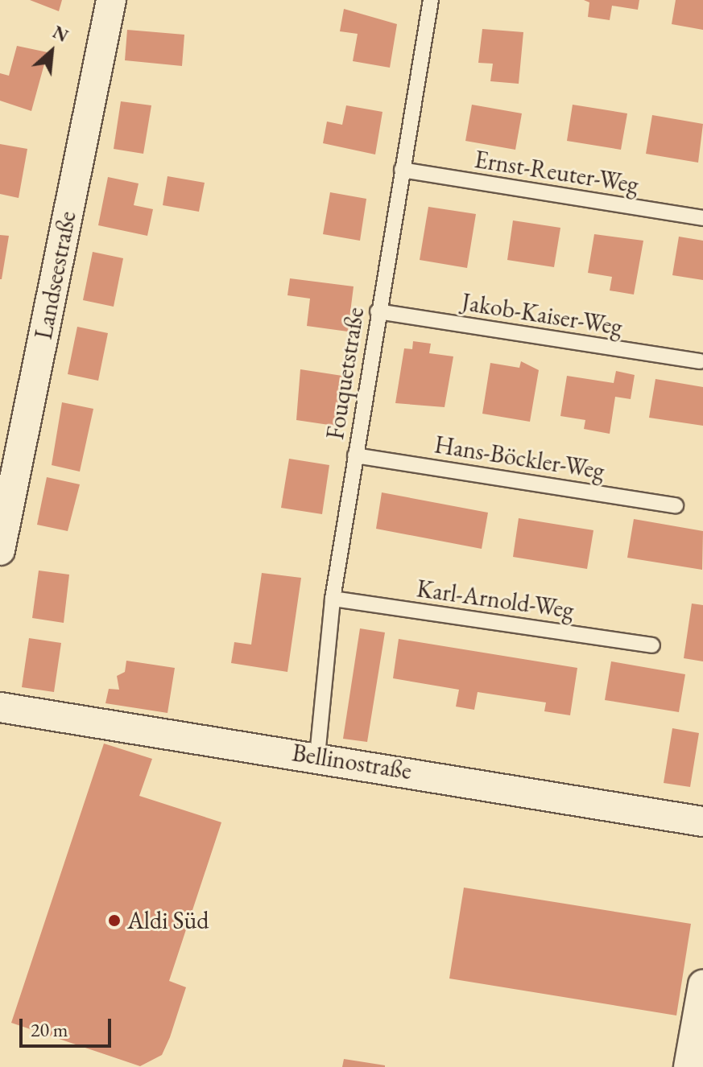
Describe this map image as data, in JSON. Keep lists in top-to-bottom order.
{
  "streets": {
    "street": ["Landseestraße", "Bellinostraße"],
    "lane": [
      "Ernst-Reuter-Weg",
      "Jakob-Kaiser-Weg",
      "Fouquetstraße",
      "Hans-Böckler-Weg",
      "Karl-Arnold-Weg"
    ]
  },
  "crossings": [
    ["Ernst-Reuter-Weg", "Fouquetstraße"],
    ["Jakob-Kaiser-Weg", "Fouquetstraße"],
    ["Fouquetstraße", "Hans-Böckler-Weg"],
    ["Fouquetstraße", "Karl-Arnold-Weg"],
    ["Fouquetstraße", "Bellinostraße"]
  ],
  "places": ["Aldi Süd"],
  "scale_bar": "20 m",
  "north": "top right"
}
